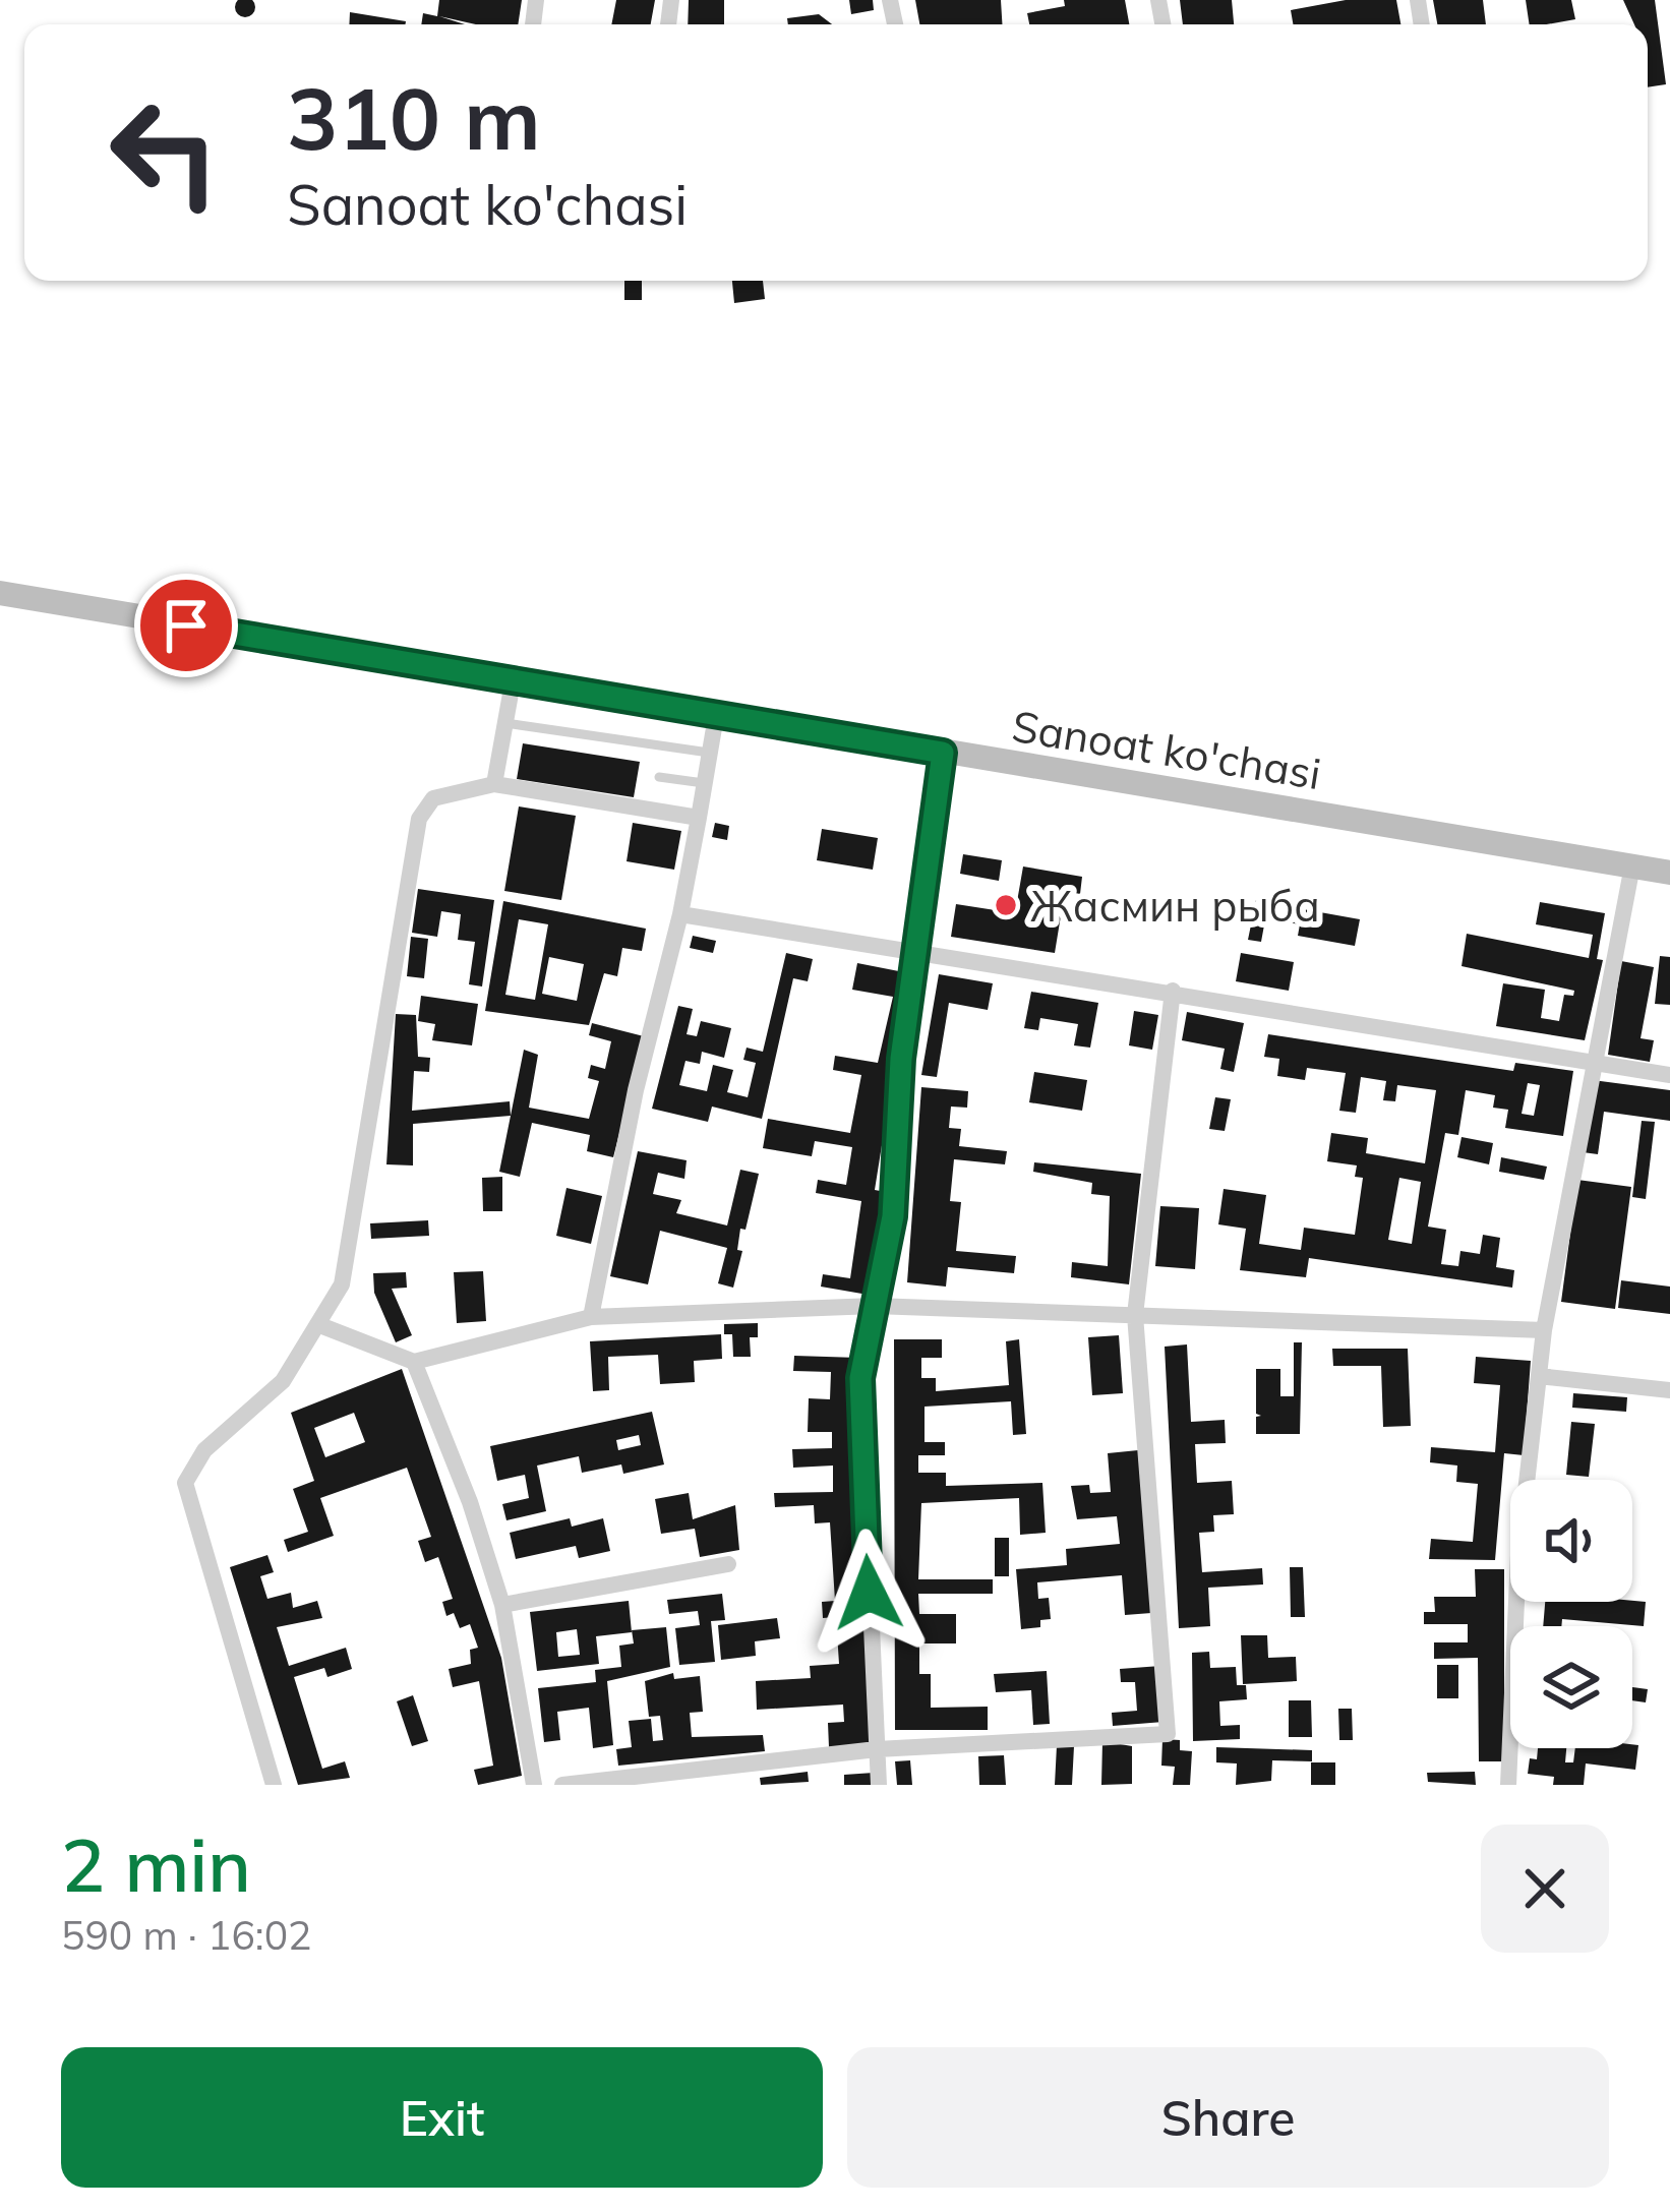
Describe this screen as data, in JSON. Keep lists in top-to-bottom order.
{
  "streets": {
    "main road": ["Sanoat ko'chasi"]
  },
  "places": ["Жасмин рыба"],
  "page": {
    "turn": ["310 m", "Sanoat ko'chasi"],
    "heading": ["2 min", "590 m · 16:02"],
    "buttons": ["Exit", "Share"]
  }
}
